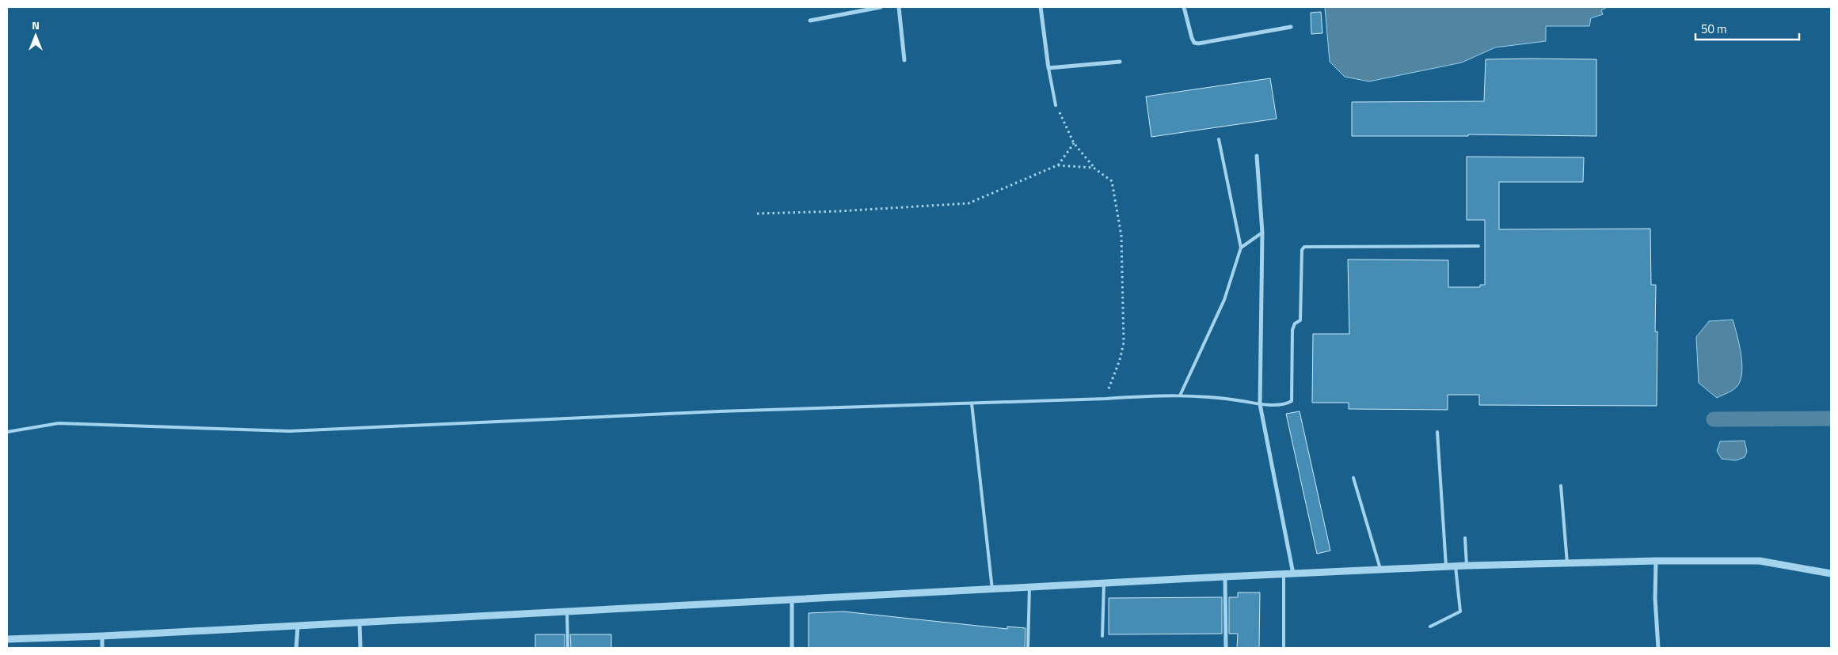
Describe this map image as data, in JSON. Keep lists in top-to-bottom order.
{
  "scale_bar": "50 m",
  "north": "top"
}
